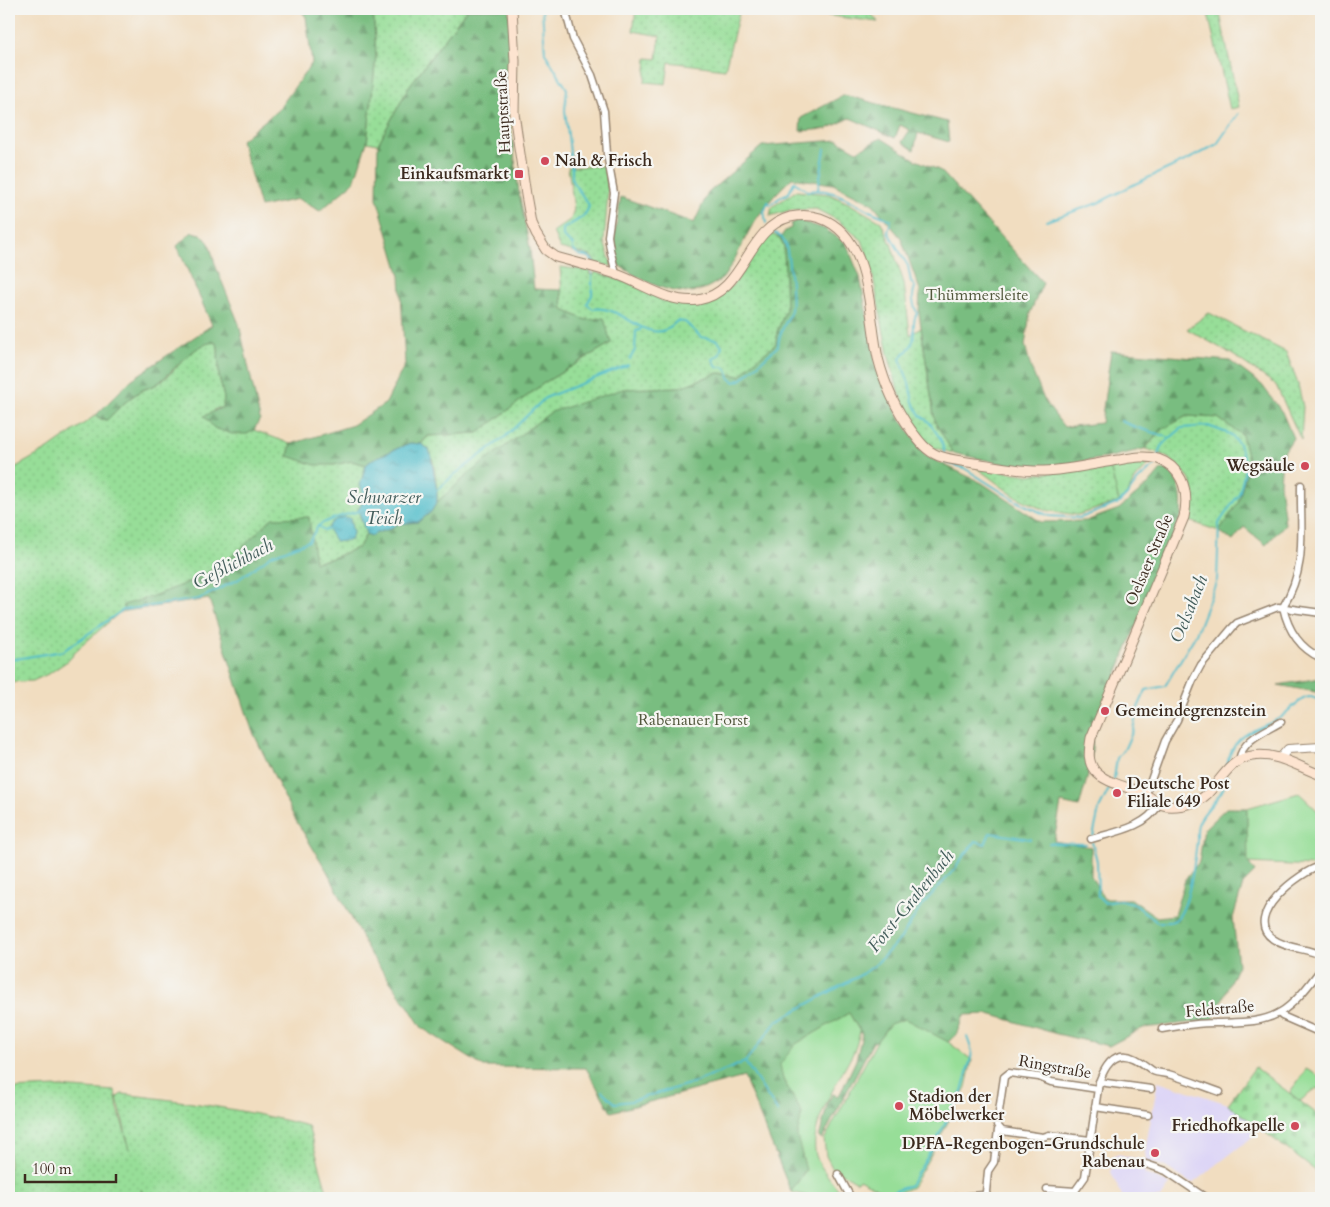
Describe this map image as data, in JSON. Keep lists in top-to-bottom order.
{
  "streets": {
    "main road": ["Hauptstraße", "Oelsaer Straße"],
    "street": ["Feldstraße", "Ringstraße"]
  },
  "crossings": [
    ["Hauptstraße", "Oelsaer Straße"]
  ],
  "water": [
    "Schwarzer Teich",
    "Geßlichbach",
    "Oelsabach",
    "Forst-Grabenbach"
  ],
  "parks": ["Thümmersleite", "Rabenauer Forst"],
  "places": {
    "other": [
      "Nah & Frisch",
      "Wegsäule",
      "Gemeindegrenzstein",
      "Deutsche Post Filiale 649",
      "Stadion der Möbelwerker",
      "Friedhofkapelle",
      "DPFA-Regenbogen-Grundschule Rabenau"
    ],
    "transit": ["Einkaufsmarkt"]
  },
  "scale_bar": "100 m"
}
